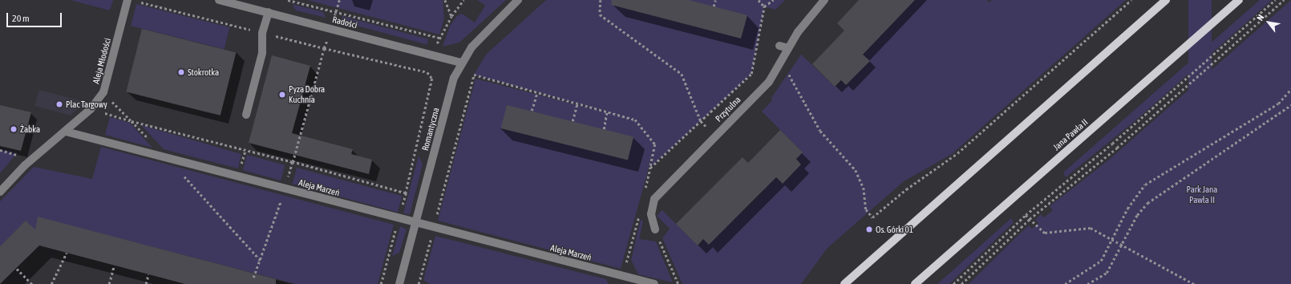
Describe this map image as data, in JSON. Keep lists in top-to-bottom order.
{
  "streets": {
    "main road": ["Jana Pawła II"],
    "street": [
      "Radości",
      "Aleja Młodości",
      "Przytulna",
      "Romantyczna",
      "Aleja Marzeń"
    ]
  },
  "crossings": [
    ["Radości", "Romantyczna"],
    ["Aleja Młodości", "Aleja Marzeń"],
    ["Romantyczna", "Aleja Marzeń"]
  ],
  "parks": ["Park Jana Pawła II"],
  "places": [
    "Stokrotka",
    "Pyza Dobra Kuchnia",
    "Plac Targowy",
    "Żabka",
    "Os. Górki 01"
  ],
  "scale_bar": "20 m",
  "north": "top left"
}
